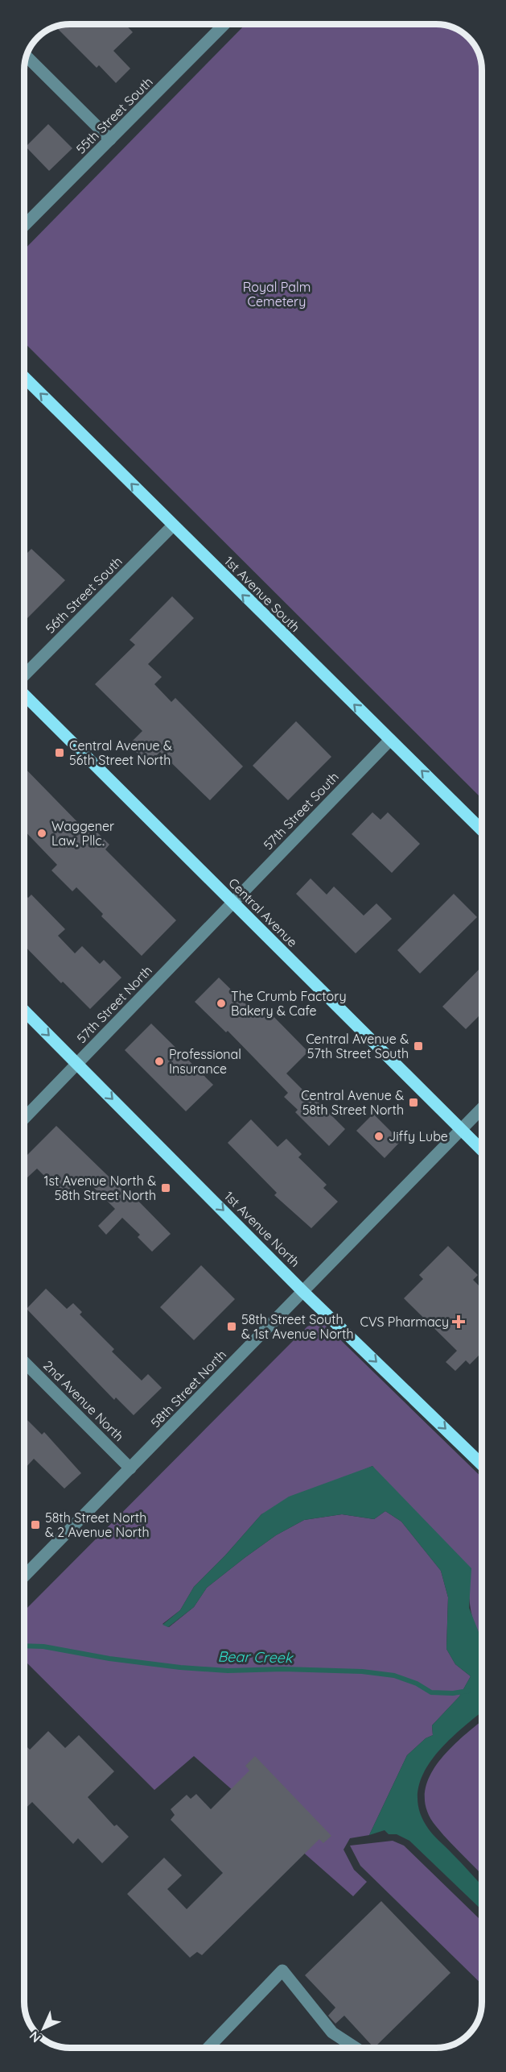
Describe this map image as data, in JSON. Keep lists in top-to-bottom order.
{
  "streets": {
    "main road": ["1st Avenue South", "Central Avenue", "1st Avenue North"],
    "street": [
      "55th Street South",
      "56th Street South",
      "57th Street South",
      "57th Street North",
      "58th Street North",
      "2nd Avenue North"
    ]
  },
  "crossings": [
    ["1st Avenue South", "56th Street South"],
    ["1st Avenue South", "57th Street South"],
    ["57th Street South", "Central Avenue"],
    ["57th Street South", "57th Street North"],
    ["Central Avenue", "57th Street North"],
    ["Central Avenue", "58th Street North"],
    ["57th Street North", "1st Avenue North"],
    ["1st Avenue North", "58th Street North"],
    ["58th Street North", "2nd Avenue North"]
  ],
  "one_way": ["1st Avenue South", "1st Avenue North"],
  "water": ["Bear Creek"],
  "parks": ["Royal Palm Cemetery"],
  "places": {
    "transit": [
      "Central Avenue & 56th Street North",
      "Central Avenue & 57th Street South",
      "Central Avenue & 58th Street North",
      "1st Avenue North & 58th Street North",
      "58th Street South & 1st Avenue North",
      "58th Street North & 2 Avenue North"
    ],
    "other": [
      "Waggener Law, Pllc.",
      "The Crumb Factory Bakery & Cafe",
      "Professional Insurance",
      "Jiffy Lube"
    ],
    "health": ["CVS Pharmacy"]
  },
  "north": "bottom left"
}
